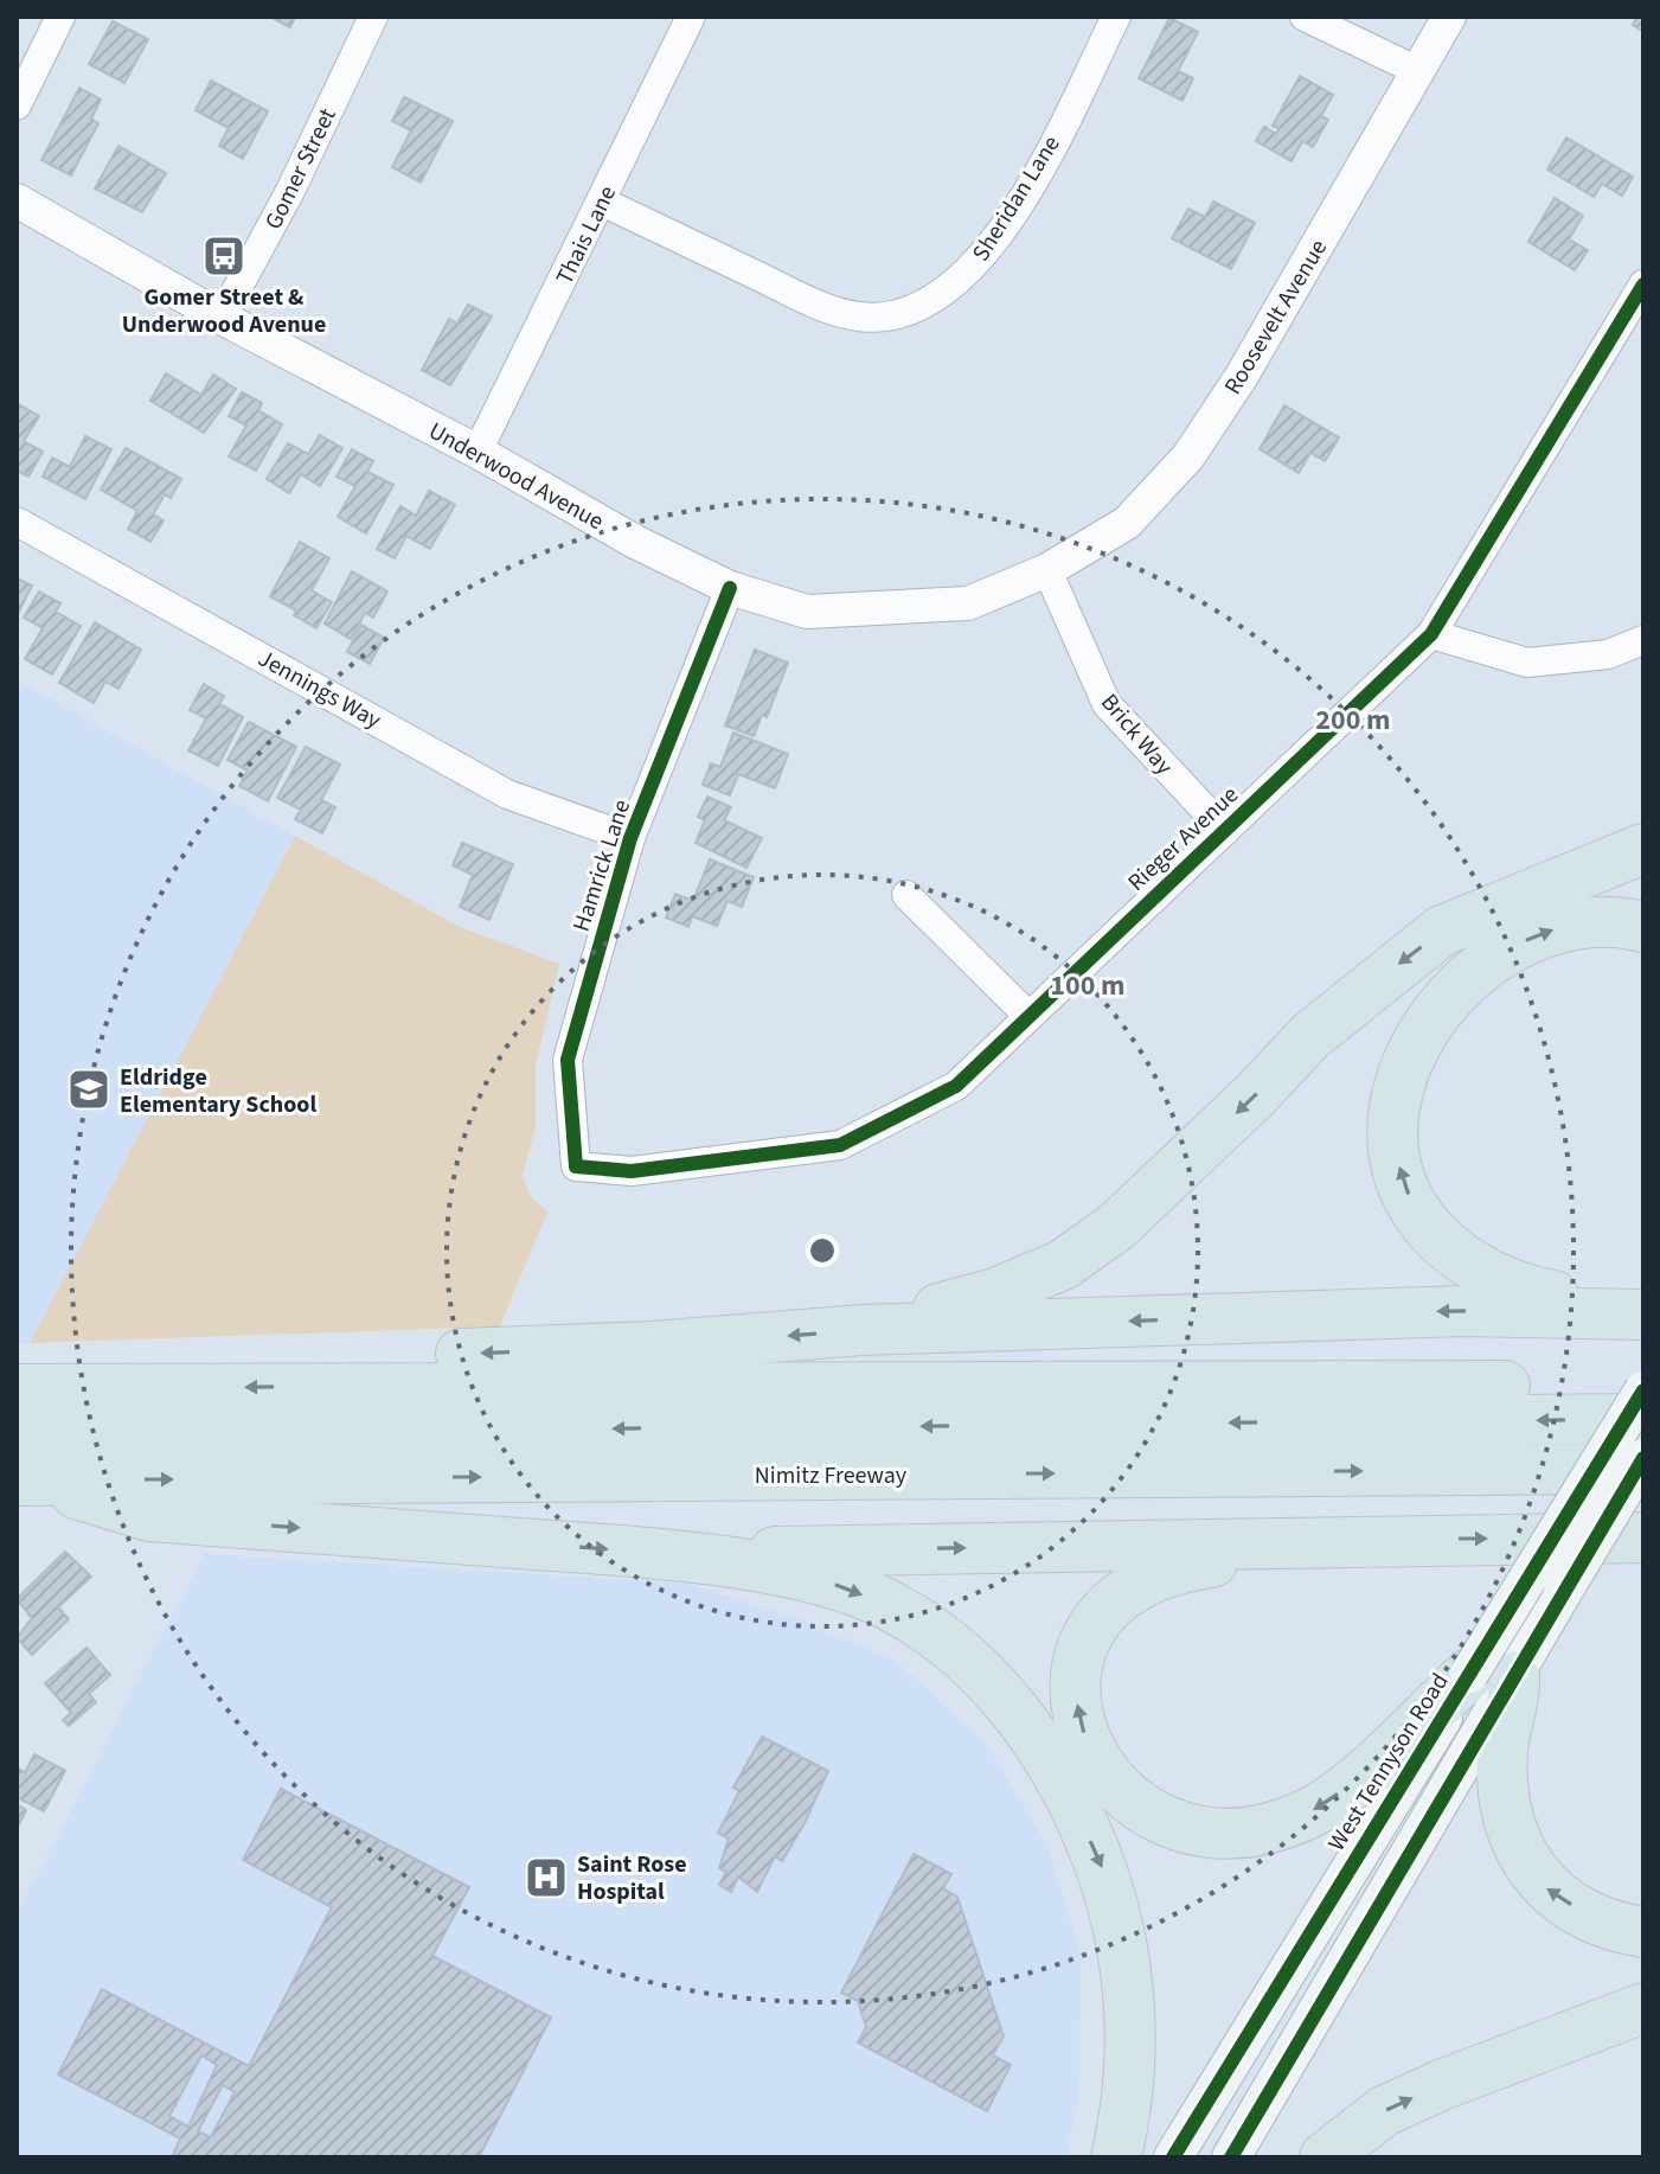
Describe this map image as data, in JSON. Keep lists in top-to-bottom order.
{
  "streets": {
    "highway": ["Nimitz Freeway"],
    "main road": ["West Tennyson Road"],
    "street": [
      "Gomer Street",
      "Sheridan Lane",
      "Thais Lane",
      "Roosevelt Avenue",
      "Underwood Avenue",
      "Jennings Way",
      "Brick Way",
      "Rieger Avenue",
      "Hamrick Lane"
    ]
  },
  "crossings": [
    ["Gomer Street", "Underwood Avenue"],
    ["Sheridan Lane", "Thais Lane"],
    ["Thais Lane", "Underwood Avenue"],
    ["Roosevelt Avenue", "Underwood Avenue"],
    ["Roosevelt Avenue", "Brick Way"],
    ["Underwood Avenue", "Brick Way"],
    ["Underwood Avenue", "Hamrick Lane"],
    ["Jennings Way", "Hamrick Lane"],
    ["Brick Way", "Rieger Avenue"],
    ["Rieger Avenue", "Hamrick Lane"]
  ],
  "places": {
    "bus stop": ["Gomer Street & Underwood Avenue"],
    "school or university": ["Eldridge Elementary School"],
    "hospital": ["Saint Rose Hospital"]
  },
  "rings": ["200 m", "100 m"]
}
